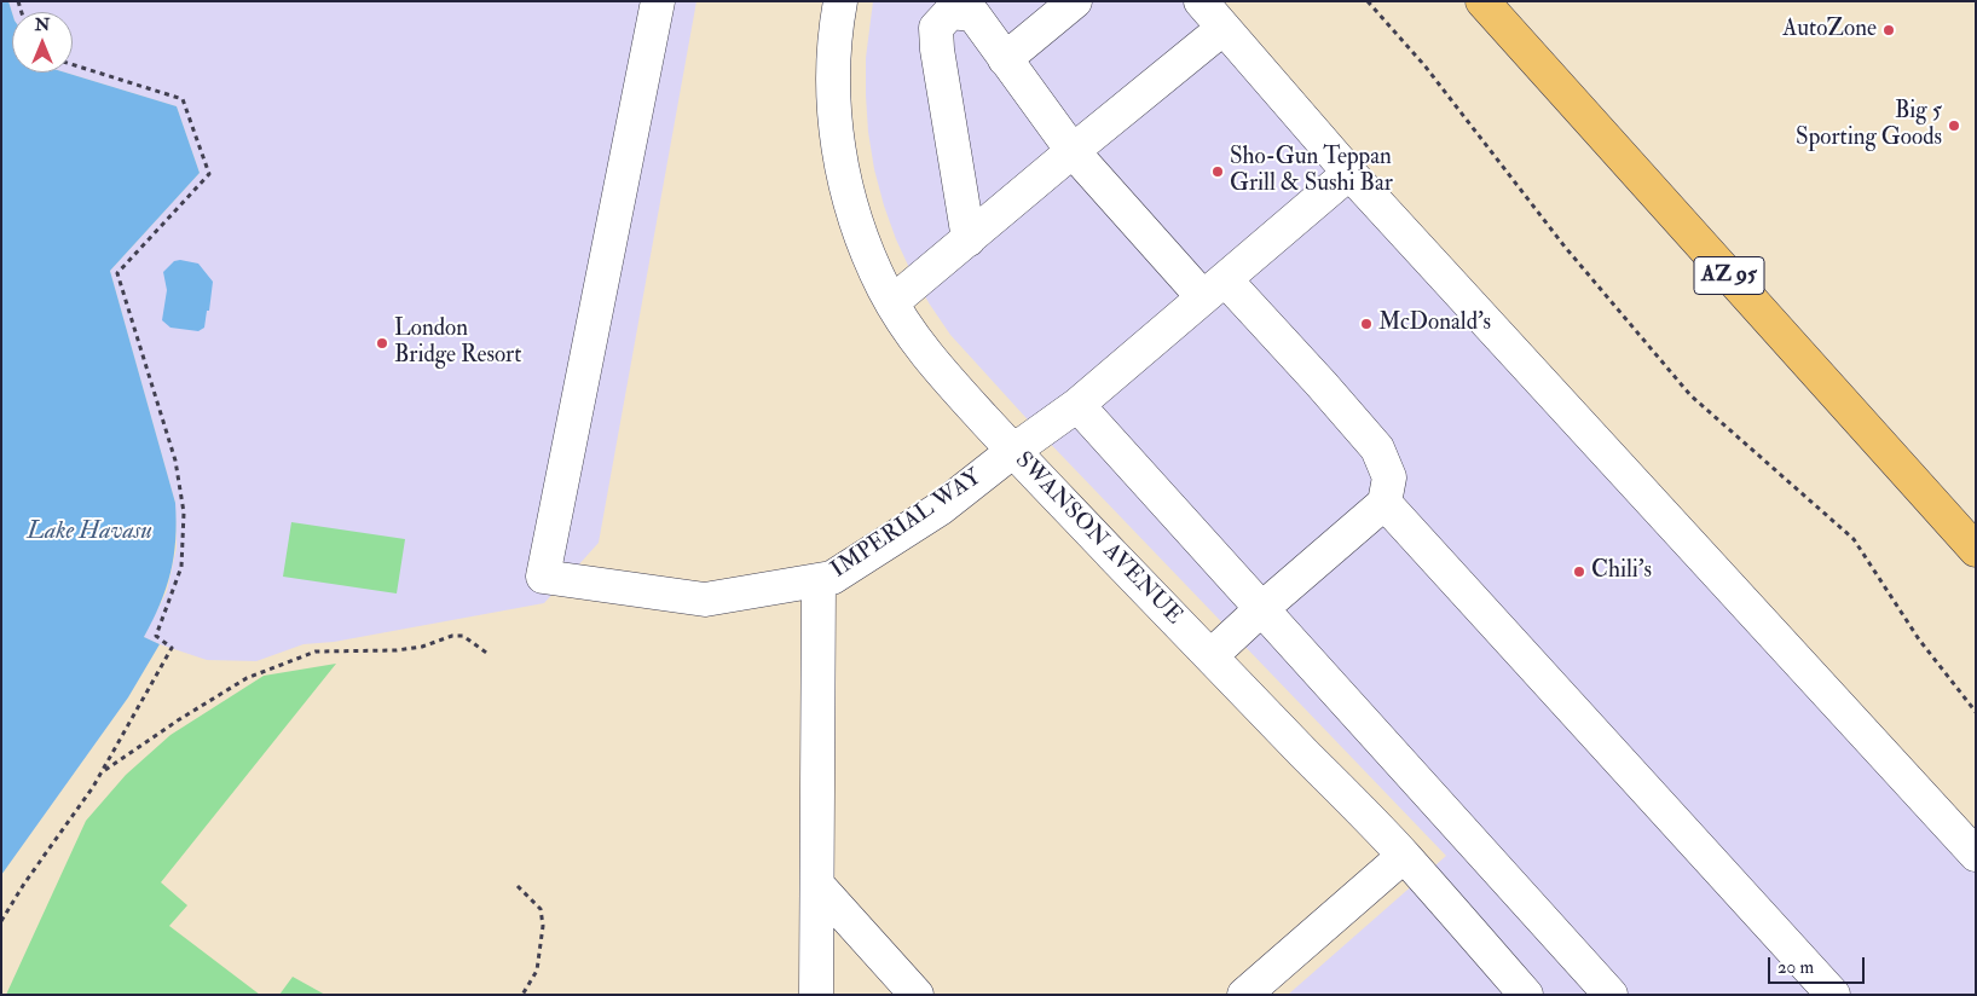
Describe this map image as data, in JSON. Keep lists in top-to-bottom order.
{
  "streets": {
    "highway": ["AZ 95"],
    "street": ["IMPERIAL WAY", "SWANSON AVENUE"]
  },
  "crossings": [
    ["IMPERIAL WAY", "SWANSON AVENUE"]
  ],
  "water": ["Lake Havasu"],
  "places": [
    "AutoZone",
    "Big 5 Sporting Goods",
    "Sho-Gun Teppan Grill & Sushi Bar",
    "McDonald's",
    "London Bridge Resort",
    "Chili's"
  ],
  "scale_bar": "20 m",
  "north": "top"
}
